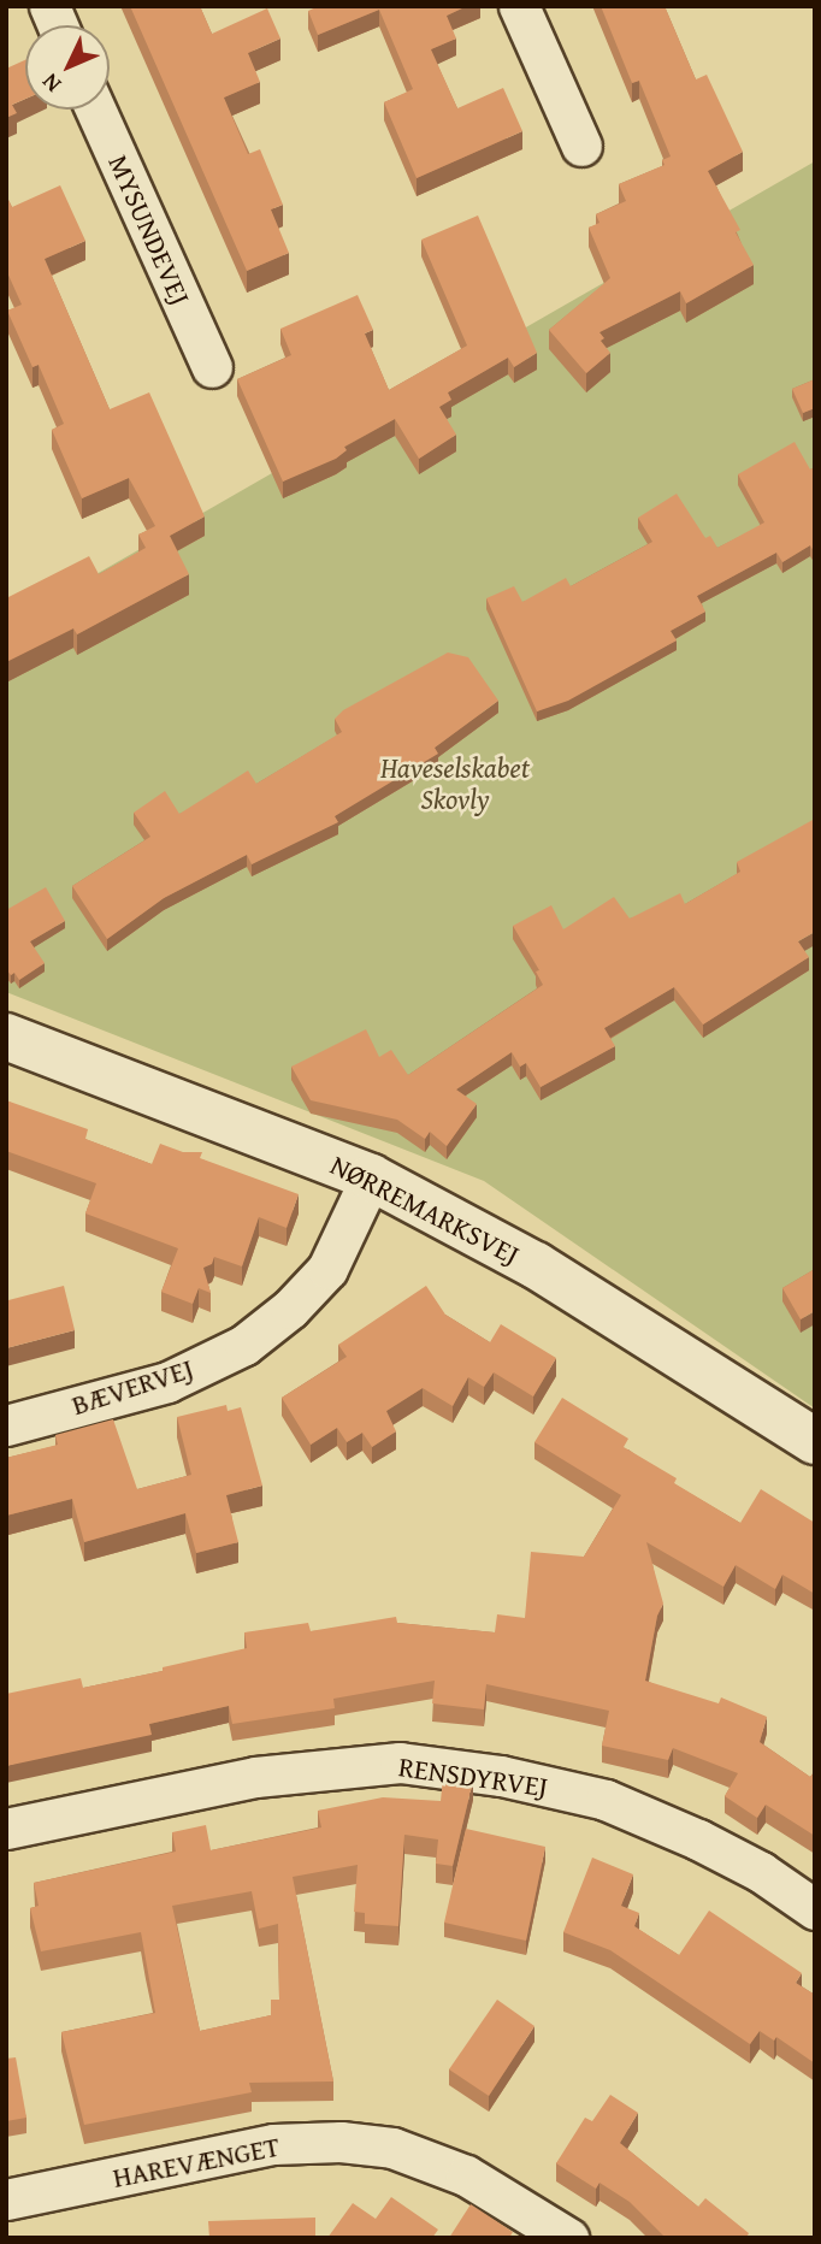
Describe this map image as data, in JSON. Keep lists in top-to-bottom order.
{
  "streets": {
    "street": [
      "MYSUNDEVEJ",
      "NØRREMARKSVEJ",
      "BÆVERVEJ",
      "RENSDYRVEJ",
      "HAREVÆNGET"
    ]
  },
  "crossings": [
    ["NØRREMARKSVEJ", "BÆVERVEJ"]
  ],
  "parks": ["Haveselskabet Skovly"],
  "north": "bottom left"
}
